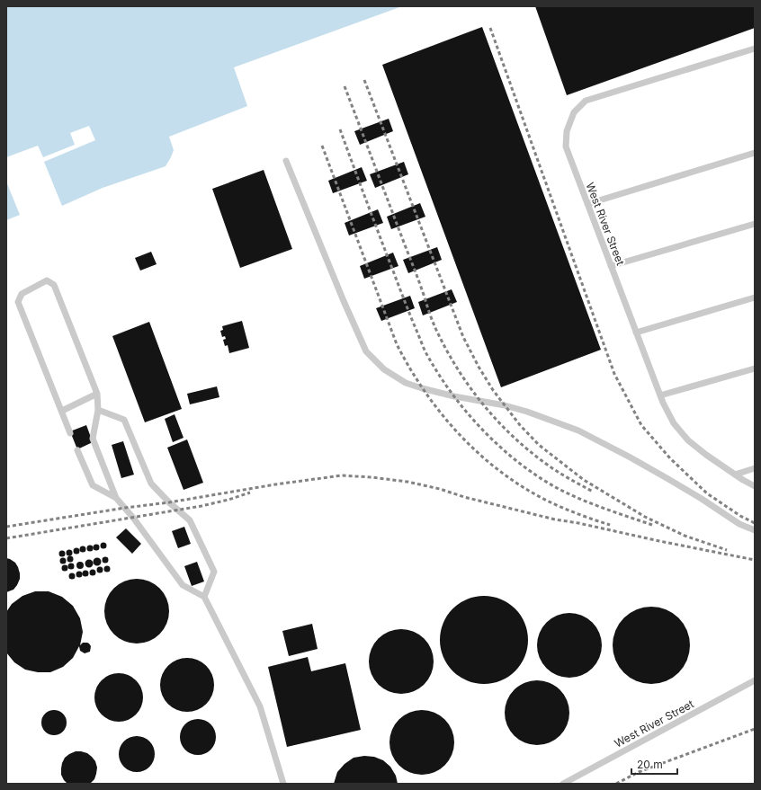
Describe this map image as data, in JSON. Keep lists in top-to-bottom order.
{
  "streets": {
    "lane": ["West River Street"]
  },
  "scale_bar": "20 m"
}
